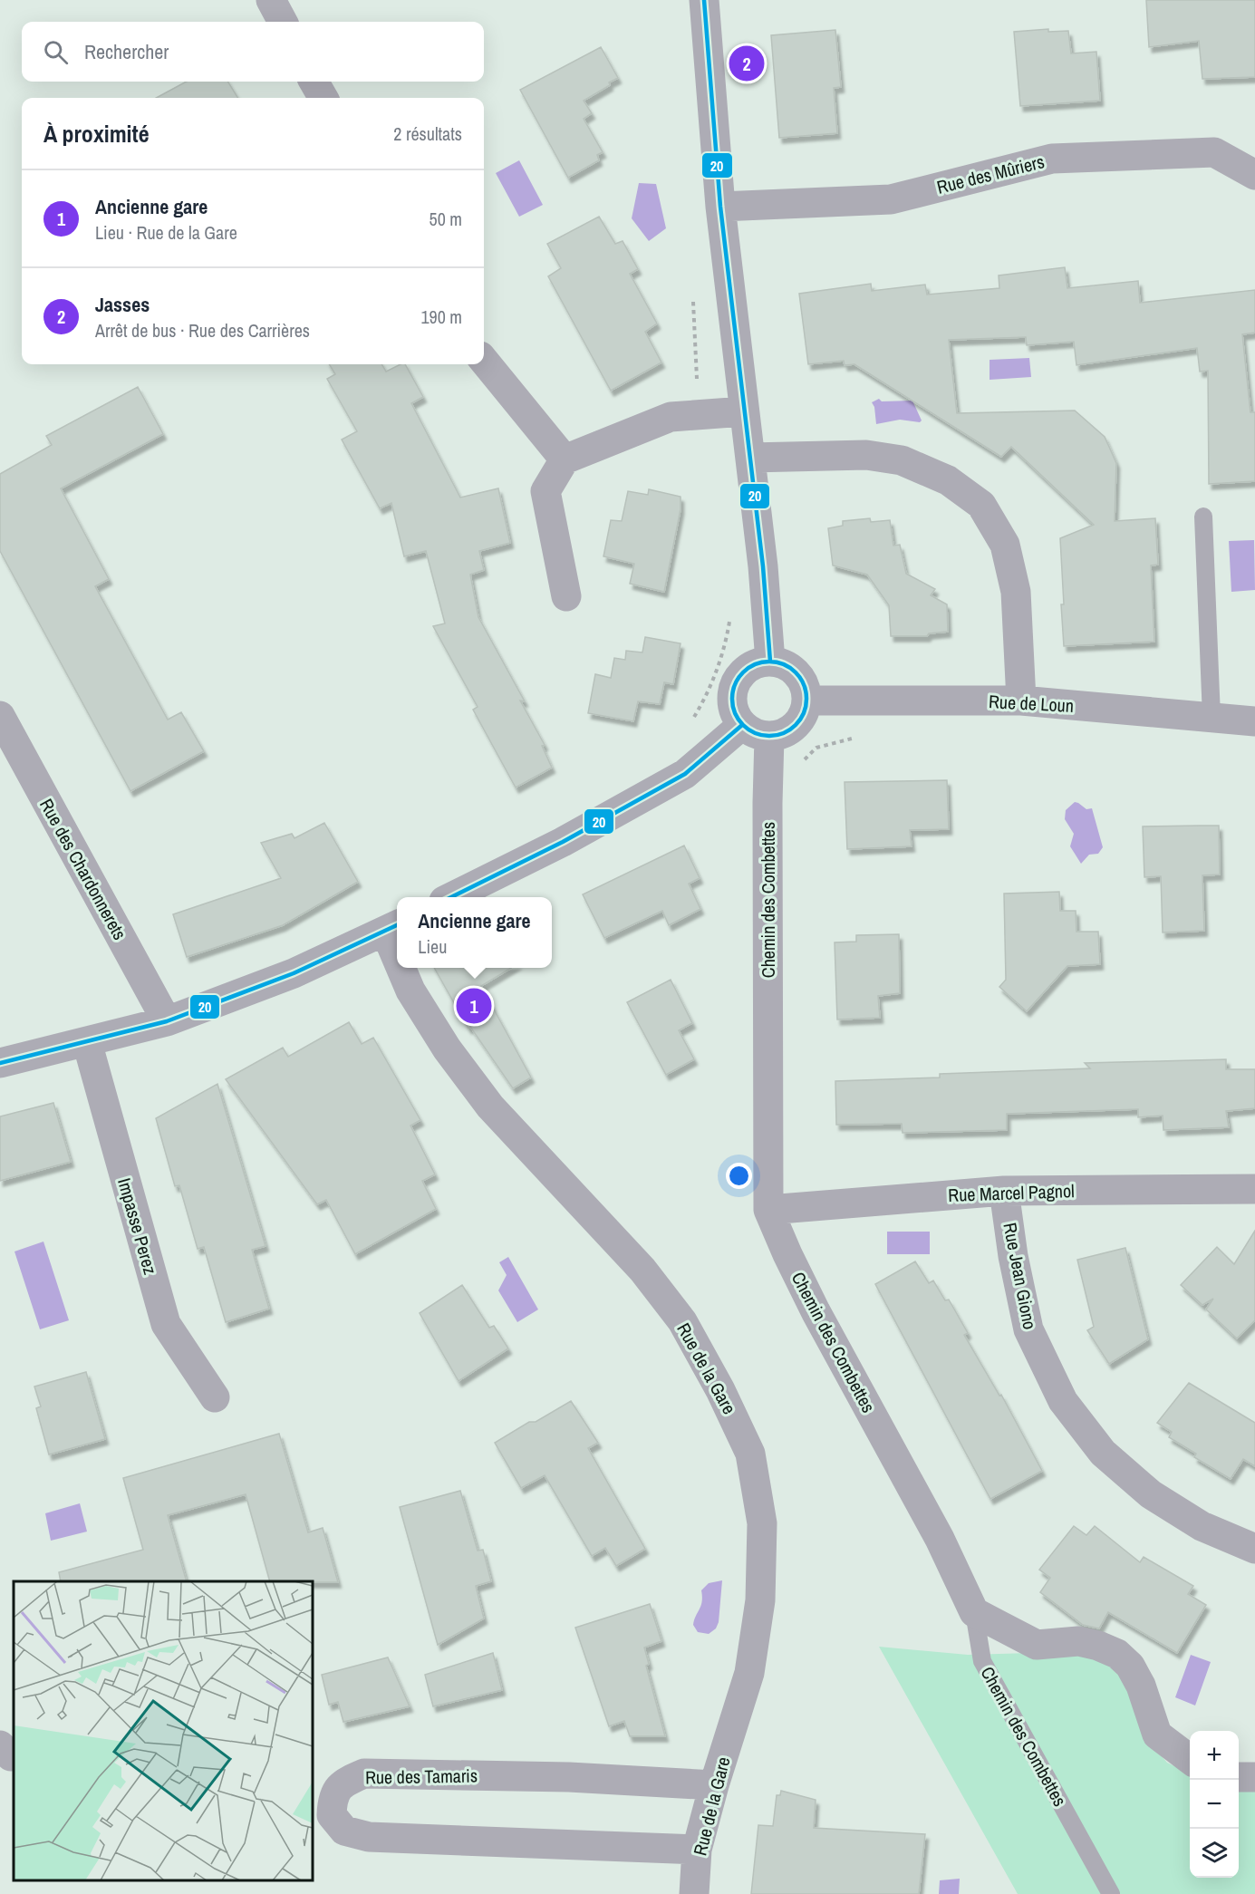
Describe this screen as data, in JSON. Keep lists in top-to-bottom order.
{
  "streets": {
    "street": [
      "Rue des Mûriers",
      "Rue de Loun",
      "Rue des Chardonnerets",
      "Chemin des Combettes",
      "Rue Marcel Pagnol",
      "Impasse Perez",
      "Rue Jean Giono",
      "Rue de la Gare",
      "Rue des Tamaris"
    ]
  },
  "crossings": [
    ["Rue de Loun", "Chemin des Combettes"],
    ["Chemin des Combettes", "Rue Marcel Pagnol"],
    ["Rue Marcel Pagnol", "Rue Jean Giono"],
    ["Rue de la Gare", "Rue des Tamaris"]
  ],
  "lines": ["transit line 20"],
  "page": {
    "search": "Rechercher",
    "pins": ["2", "1"],
    "heading": ["À proximité", "2 résultats"],
    "list": [
      {
        "mark": "1",
        "name": "Ancienne gare",
        "note": "Lieu · Rue de la Gare",
        "value": "50 m"
      },
      {
        "mark": "2",
        "name": "Jasses",
        "note": "Arrêt de bus · Rue des Carrières",
        "value": "190 m"
      }
    ],
    "popup": ["Ancienne gare", "Lieu"],
    "map_buttons": ["+", "−"]
  }
}
